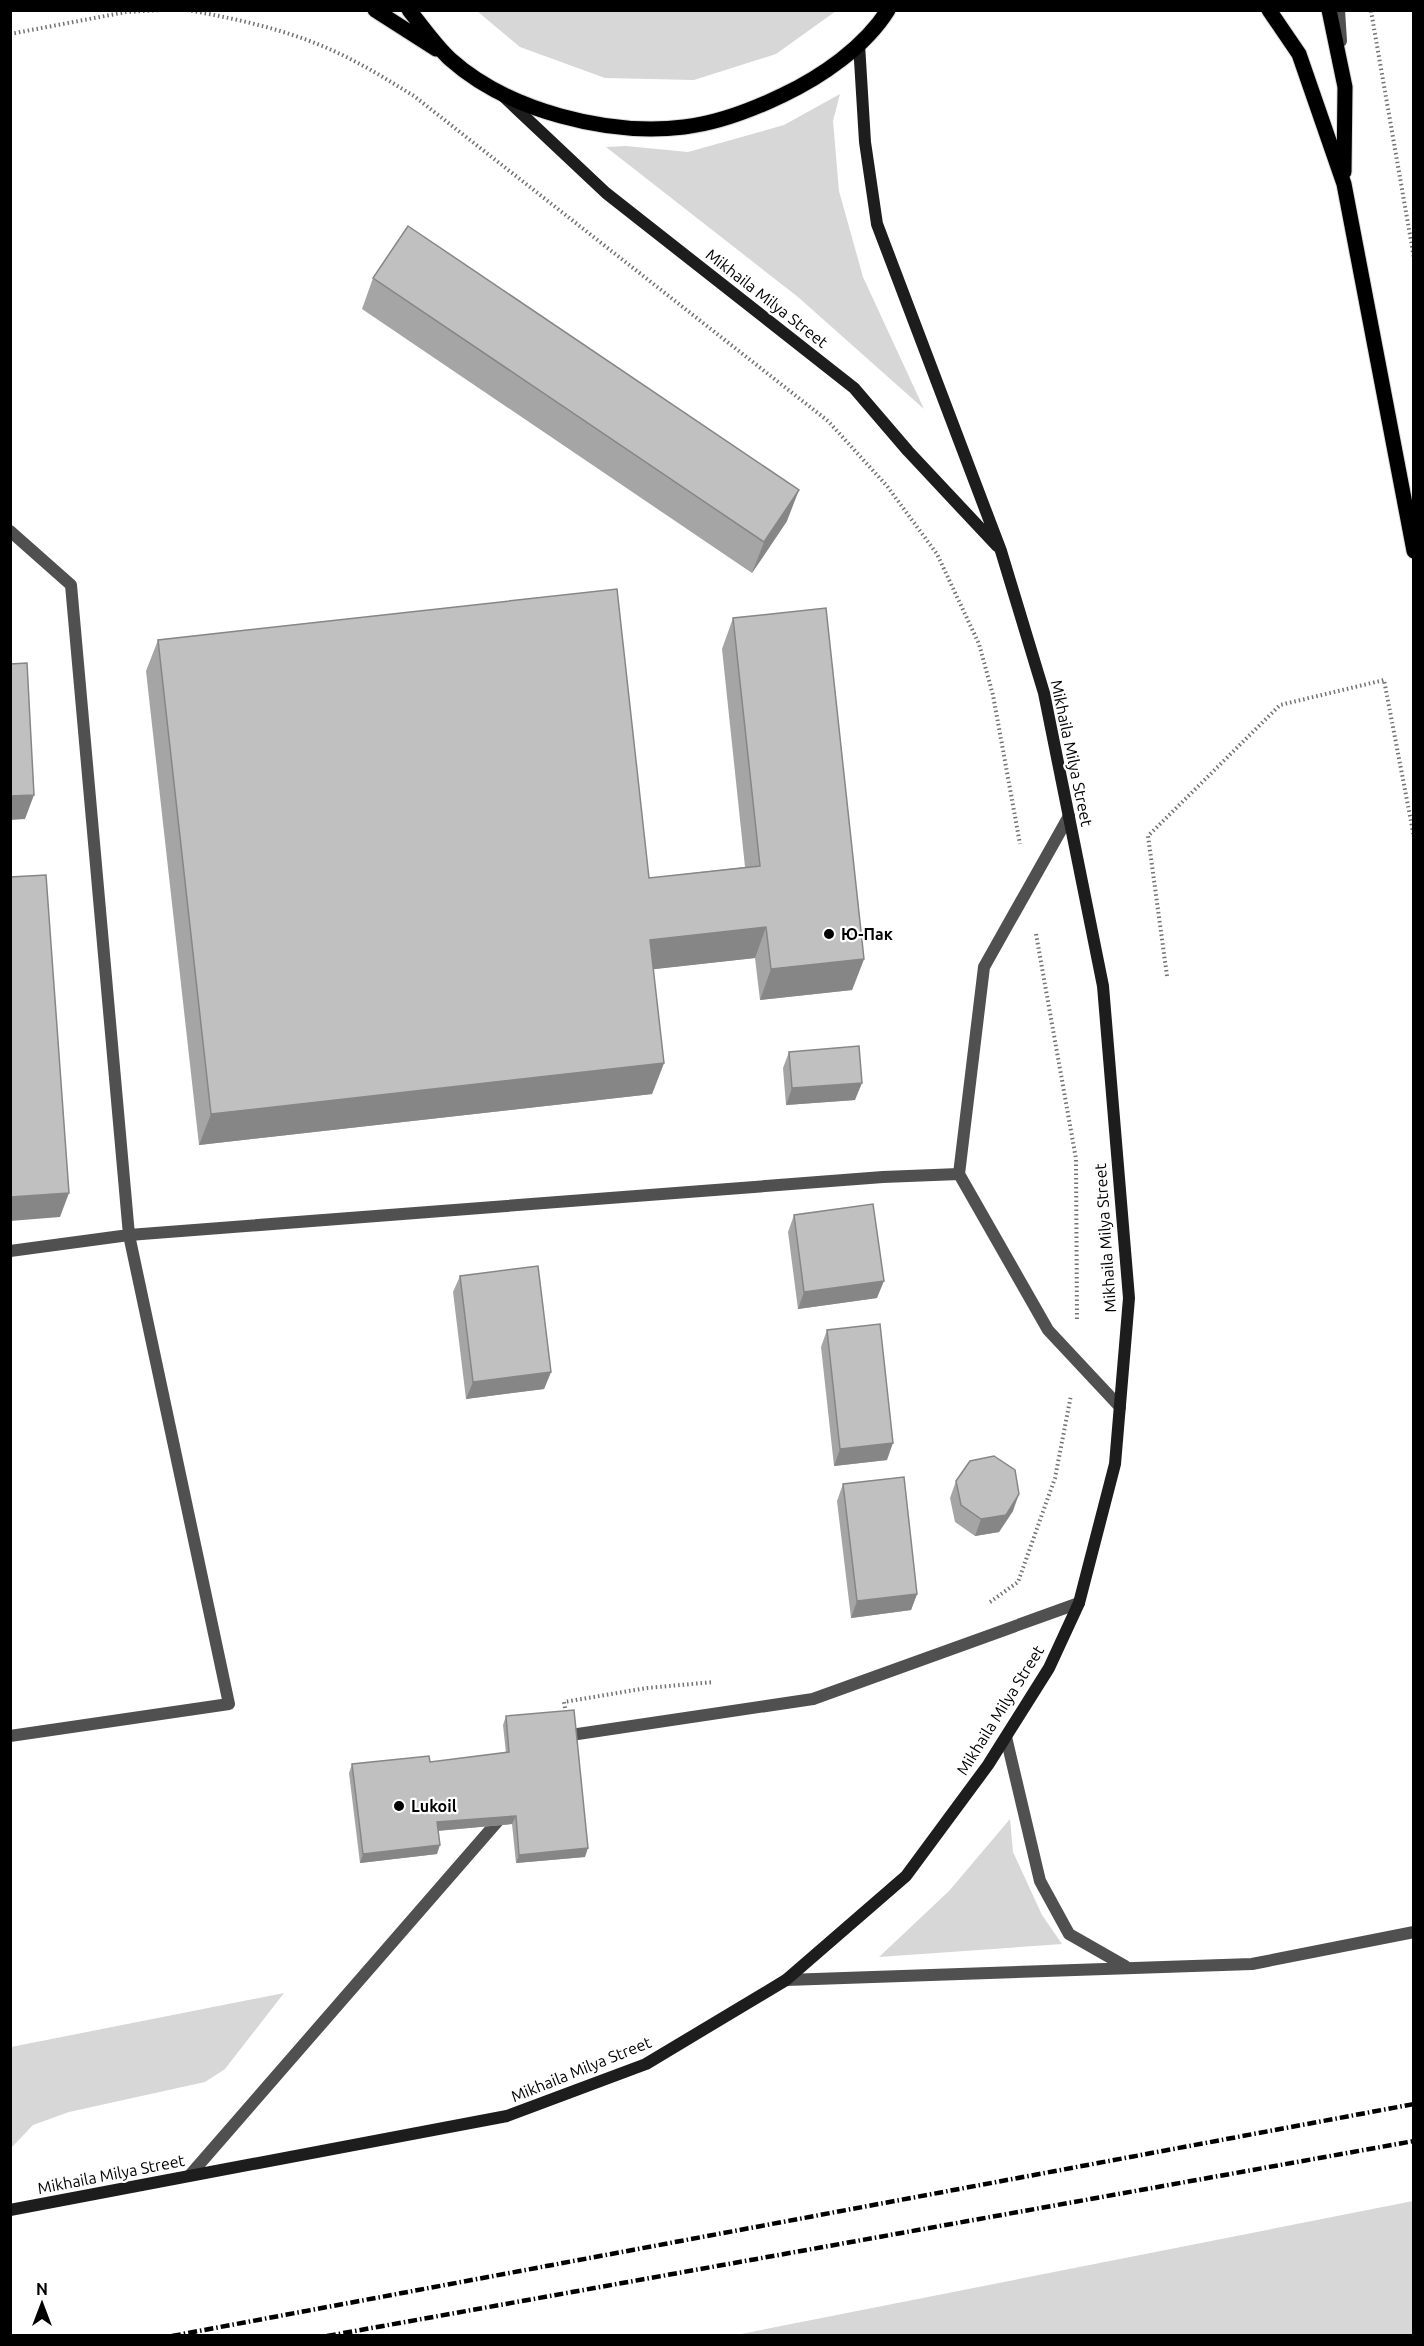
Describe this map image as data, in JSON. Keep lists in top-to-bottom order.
{
  "streets": {
    "main road": ["Mikhaila Milya Street"]
  },
  "places": ["Ю-Пак", "Lukoil"],
  "north": "top"
}
